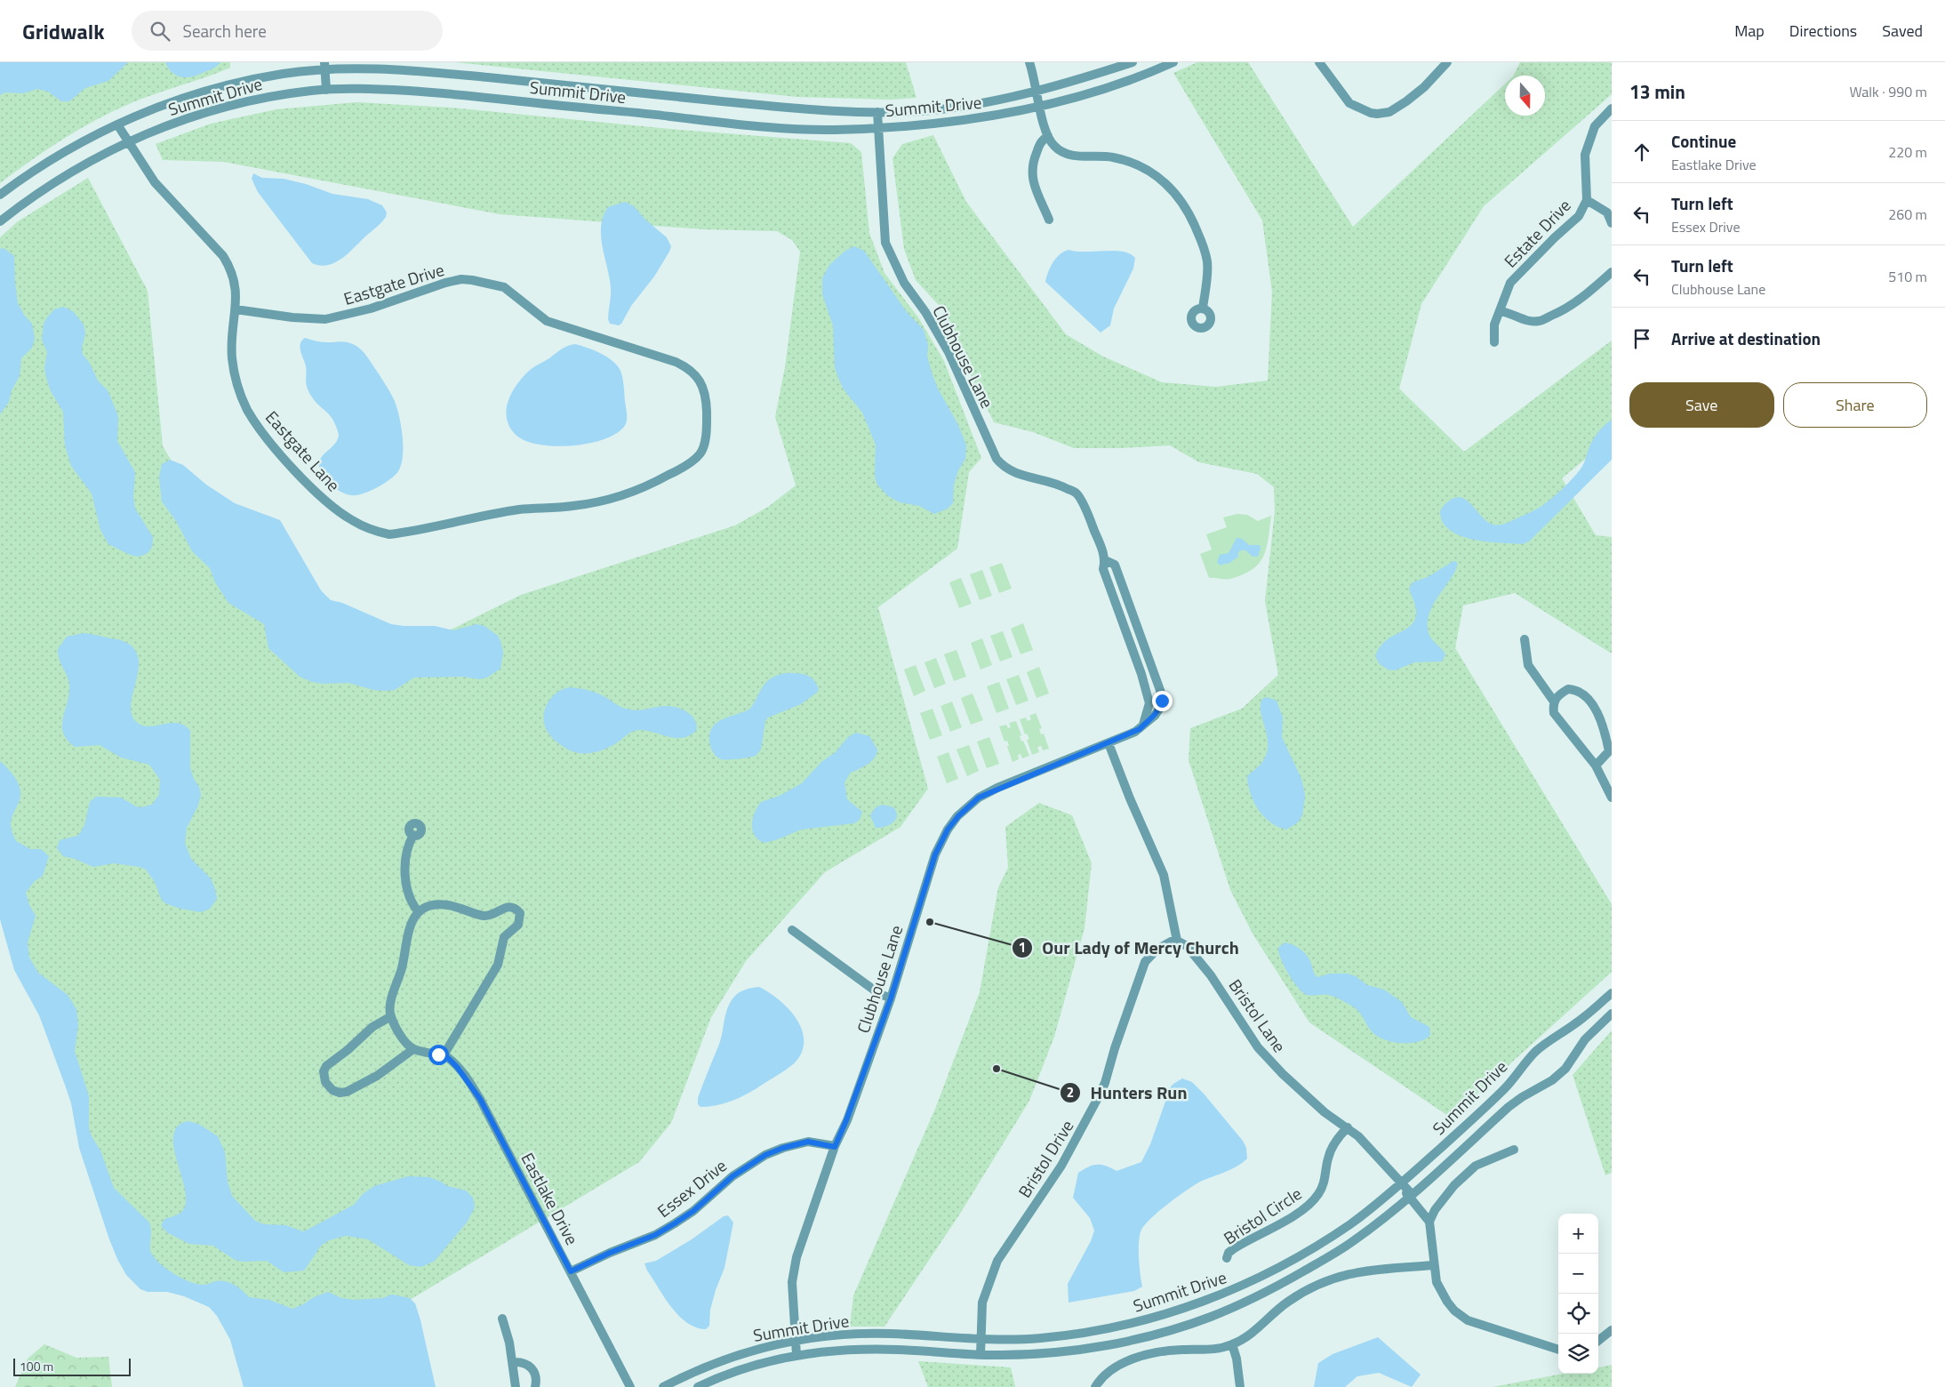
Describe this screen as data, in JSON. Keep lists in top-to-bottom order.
{
  "streets": {
    "street": [
      "Summit Drive",
      "Estate Drive",
      "Eastgate Drive",
      "Clubhouse Lane",
      "Eastgate Lane",
      "Bristol Lane",
      "Bristol Drive",
      "Essex Drive",
      "Eastlake Drive",
      "Bristol Circle"
    ]
  },
  "crossings": [
    ["Summit Drive", "Clubhouse Lane"],
    ["Summit Drive", "Bristol Lane"],
    ["Summit Drive", "Bristol Drive"],
    ["Eastgate Drive", "Eastgate Lane"],
    ["Clubhouse Lane", "Essex Drive"],
    ["Bristol Lane", "Bristol Drive"],
    ["Bristol Lane", "Bristol Circle"],
    ["Essex Drive", "Eastlake Drive"]
  ],
  "places": ["Our Lady of Mercy Church", "Hunters Run"],
  "scale_bar": "100 m",
  "north": "bottom",
  "page": {
    "header": "Gridwalk",
    "search": "Search here",
    "nav": ["Map", "Directions", "Saved"],
    "heading": ["13 min", "Walk · 990 m"],
    "list": [
      ["Continue", "Eastlake Drive", "220 m"],
      ["Turn left", "Essex Drive", "260 m"],
      ["Turn left", "Clubhouse Lane", "510 m"],
      "Arrive at destination"
    ],
    "buttons": ["Save", "Share"],
    "map_buttons": ["+", "−"],
    "scale": "100 m"
  }
}
